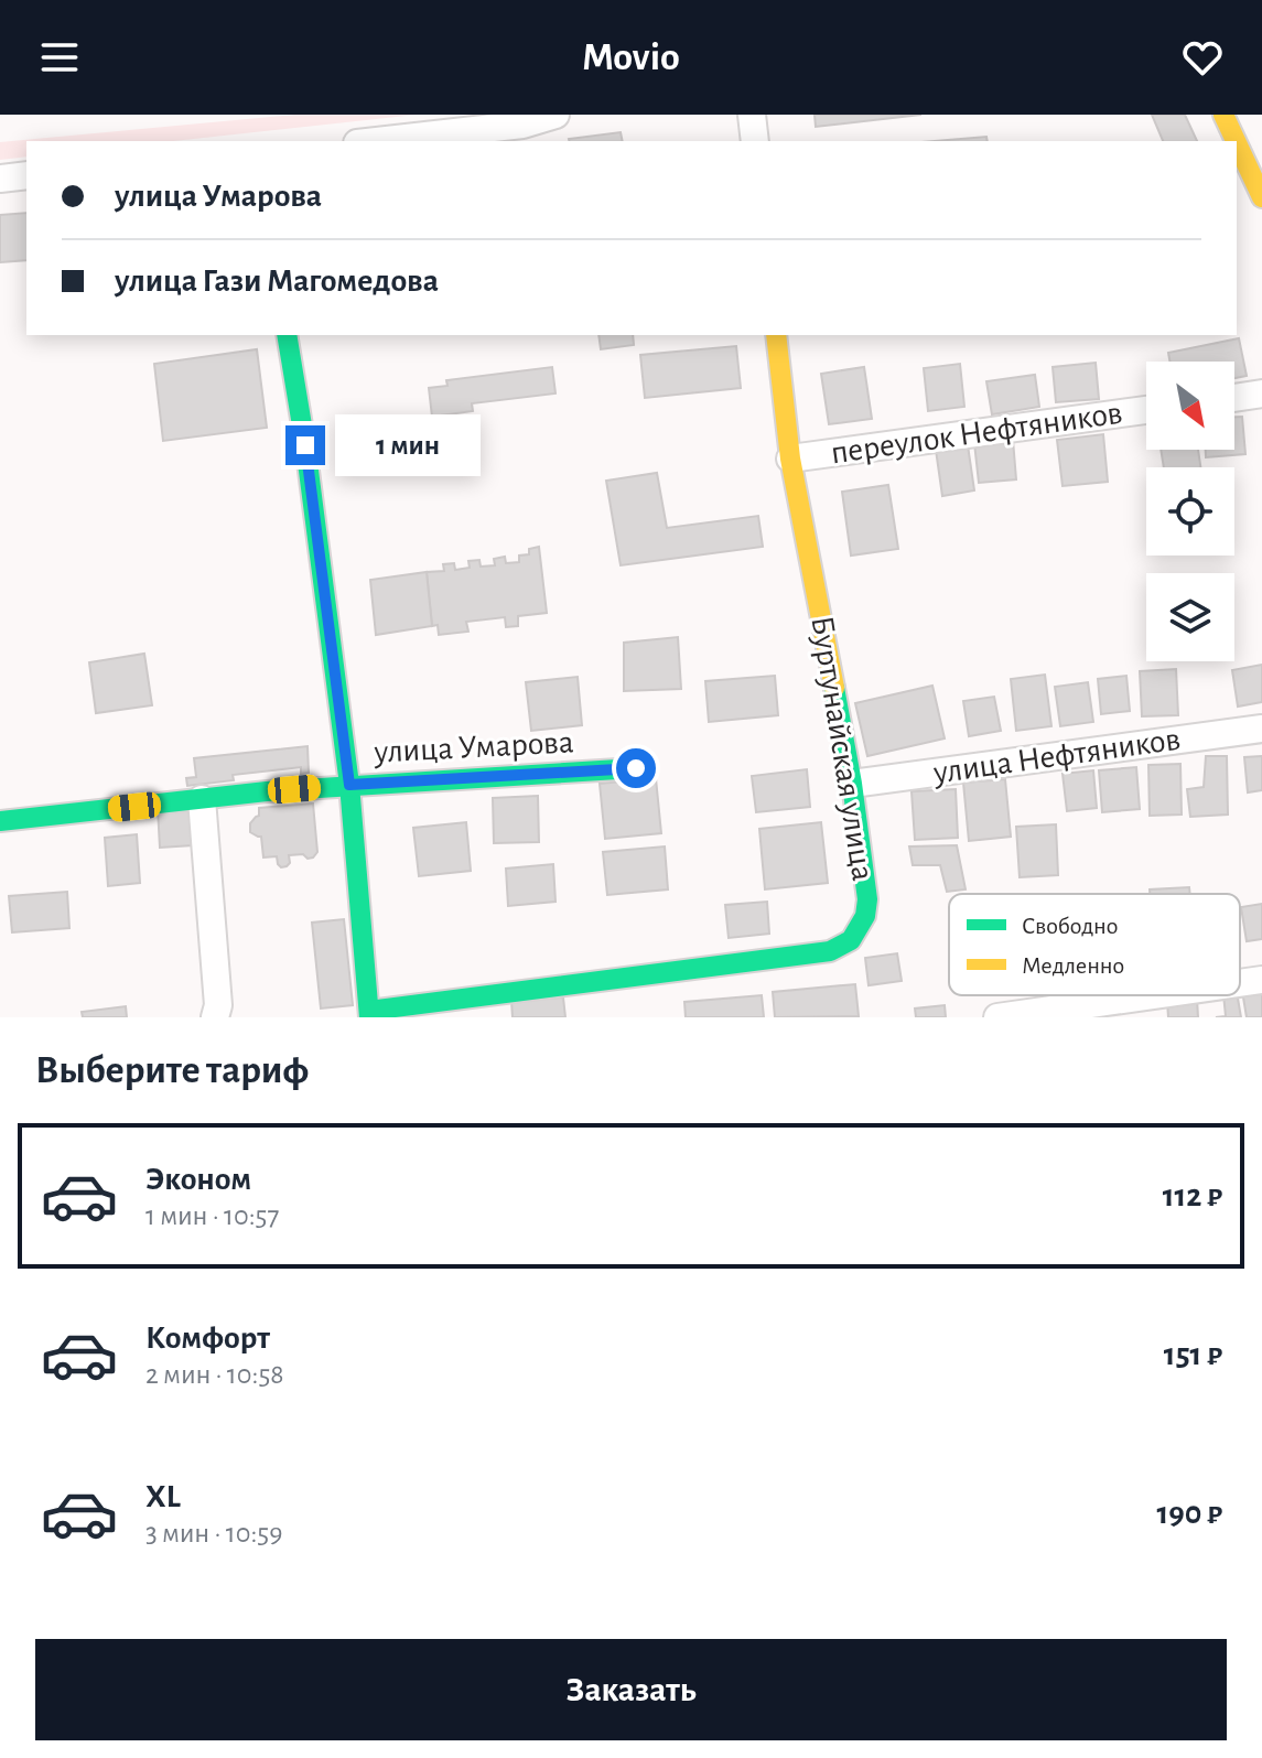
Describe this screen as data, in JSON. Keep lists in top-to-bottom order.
{
  "streets": {
    "street": [
      "переулок Нефтяников",
      "улица Умарова",
      "Буртунайская улица",
      "улица Нефтяников"
    ]
  },
  "crossings": [
    ["переулок Нефтяников", "Буртунайская улица"],
    ["Буртунайская улица", "улица Нефтяников"]
  ],
  "legend": ["Свободно", "Медленно"],
  "north": "bottom right",
  "page": {
    "header": "Movio",
    "banner": ["улица Умарова", "улица Гази Магомедова"],
    "bubble": "1 мин",
    "heading": "Выберите тариф",
    "list": [
      {
        "name": "Эконом",
        "note": "1 мин · 10:57",
        "value": "112 ₽"
      },
      {
        "name": "Комфорт",
        "note": "2 мин · 10:58",
        "value": "151 ₽"
      },
      {
        "name": "XL",
        "note": "3 мин · 10:59",
        "value": "190 ₽"
      }
    ],
    "buttons": "Заказать"
  }
}
